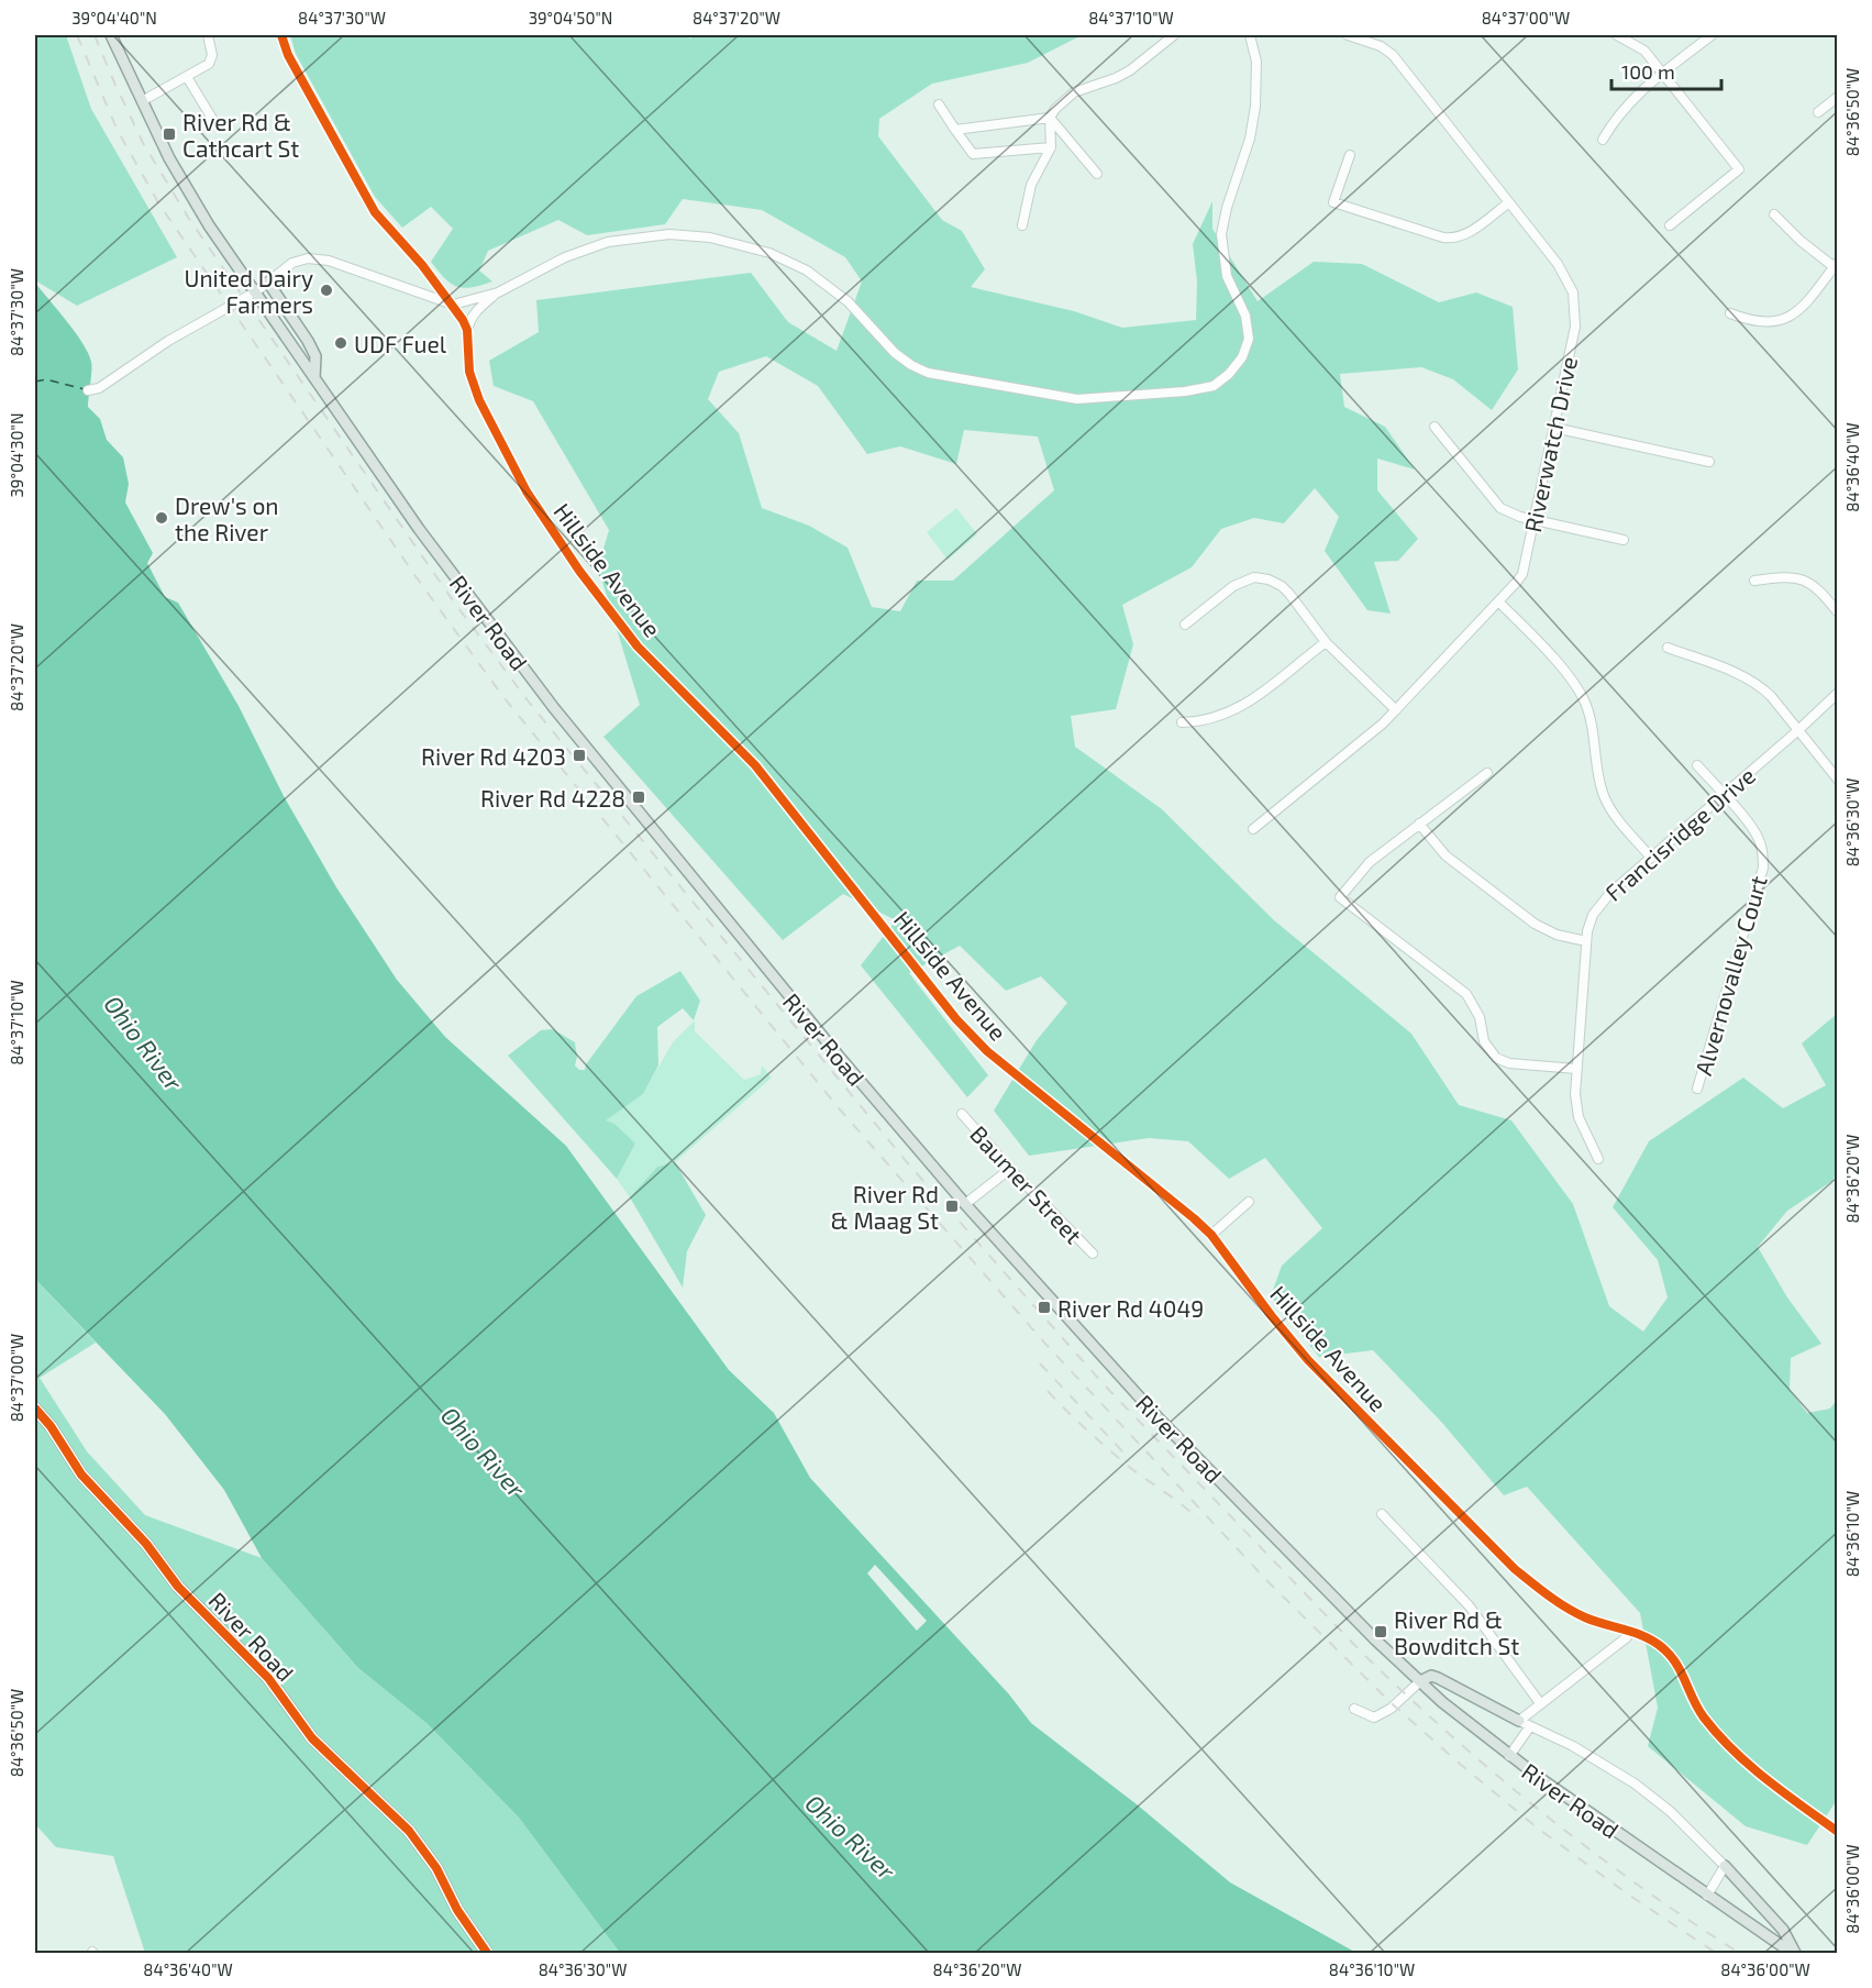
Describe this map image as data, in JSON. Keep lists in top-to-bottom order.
{
  "streets": {
    "main road": ["River Road"],
    "street": [
      "Riverwatch Drive",
      "Hillside Avenue",
      "Francisridge Drive",
      "Alvernovalley Court",
      "Baumer Street"
    ]
  },
  "crossings": [
    ["Francisridge Drive", "Alvernovalley Court"]
  ],
  "water": ["Ohio River"],
  "places": {
    "transit": [
      "River Rd & Cathcart St",
      "River Rd 4203",
      "River Rd 4228",
      "River Rd & Maag St",
      "River Rd 4049",
      "River Rd & Bowditch St"
    ],
    "other": ["United Dairy Farmers", "UDF Fuel", "Drew's on the River"]
  },
  "scale_bar": "100 m",
  "coordinates": [
    "39°04'40\"N",
    "84°37'30\"W",
    "39°04'50\"N",
    "84°37'20\"W",
    "84°37'10\"W",
    "84°37'00\"W",
    "84°36'50\"W",
    "39°04'30\"N",
    "84°36'40\"W",
    "84°36'30\"W",
    "84°36'20\"W",
    "84°36'10\"W",
    "84°36'00\"W"
  ]
}
